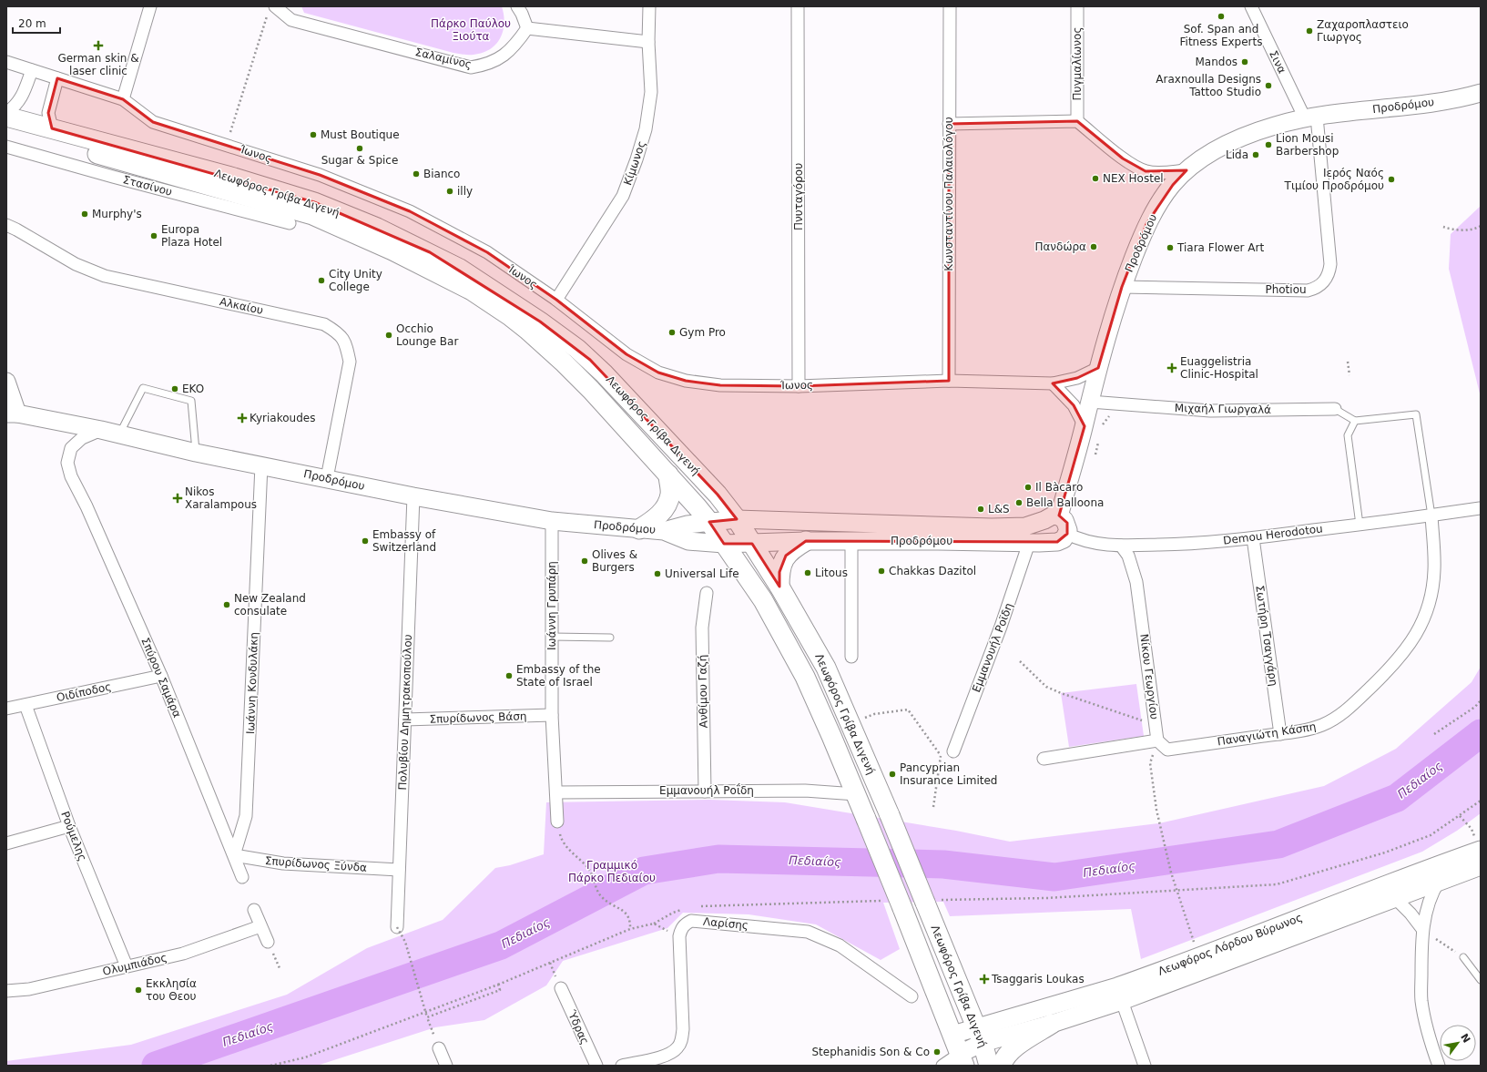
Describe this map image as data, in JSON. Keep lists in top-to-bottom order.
{
  "streets": {
    "main road": ["Προδρόμου", "Λεωφόρος Γρίβα Διγενή", "Λεωφόρος Λόρδου Βύρωνος"],
    "street": [
      "Σαλαμίνος",
      "Σινα",
      "Πυγμαλίωνος",
      "Ίωνος",
      "Κίμωνος",
      "Στασίνου",
      "Κωνσταντίνου Παλαιολόγου",
      "Πνυταγόρου",
      "Photiou",
      "Αλκαίου",
      "Μιχαήλ Γιωργαλά",
      "Demou Herodotou",
      "Ιωάννη Γρυπάρη",
      "Σωτήρη Τσαγγάρη",
      "Εμμανουήλ Ροϊδη",
      "Νίκου Γεωργίου",
      "Σπύρου Σαμάρα",
      "Ιωάννη Κονδυλάκη",
      "Ανθίμου Γαζή",
      "Οιδίποδος",
      "Πολυβίου Δημητρακοπούλου",
      "Σπυρίδωνος Βάση",
      "Παναγιώτη Κάσπη",
      "Εμμανουήλ Ροΐδη",
      "Ρούμελης",
      "Σπυρίδωνος Ξύνδα",
      "Λαρίσης",
      "Ολυμπιάδος",
      "Ύδρας"
    ]
  },
  "crossings": [
    ["Σινα", "Προδρόμου"],
    ["Σινα", "Photiou"],
    ["Προδρόμου", "Ίωνος"],
    ["Προδρόμου", "Λεωφόρος Γρίβα Διγενή"],
    ["Προδρόμου", "Photiou"],
    ["Προδρόμου", "Αλκαίου"],
    ["Προδρόμου", "Μιχαήλ Γιωργαλά"],
    ["Προδρόμου", "Demou Herodotou"],
    ["Προδρόμου", "Ιωάννη Γρυπάρη"],
    ["Προδρόμου", "Εμμανουήλ Ροϊδη"],
    ["Προδρόμου", "Σπύρου Σαμάρα"],
    ["Προδρόμου", "Ιωάννη Κονδυλάκη"],
    ["Προδρόμου", "Πολυβίου Δημητρακοπούλου"],
    ["Ίωνος", "Κίμωνος"],
    ["Ίωνος", "Κωνσταντίνου Παλαιολόγου"],
    ["Ίωνος", "Πνυταγόρου"],
    ["Λεωφόρος Γρίβα Διγενή", "Εμμανουήλ Ροΐδη"],
    ["Λεωφόρος Γρίβα Διγενή", "Λεωφόρος Λόρδου Βύρωνος"],
    ["Demou Herodotou", "Σωτήρη Τσαγγάρη"],
    ["Demou Herodotou", "Νίκου Γεωργίου"],
    ["Demou Herodotou", "Παναγιώτη Κάσπη"],
    ["Ιωάννη Γρυπάρη", "Σπυρίδωνος Βάση"],
    ["Ιωάννη Γρυπάρη", "Εμμανουήλ Ροΐδη"],
    ["Σωτήρη Τσαγγάρη", "Παναγιώτη Κάσπη"],
    ["Νίκου Γεωργίου", "Παναγιώτη Κάσπη"],
    ["Σπύρου Σαμάρα", "Ιωάννη Κονδυλάκη"],
    ["Σπύρου Σαμάρα", "Οιδίποδος"],
    ["Σπύρου Σαμάρα", "Σπυρίδωνος Ξύνδα"],
    ["Ιωάννη Κονδυλάκη", "Σπυρίδωνος Ξύνδα"],
    ["Ανθίμου Γαζή", "Εμμανουήλ Ροΐδη"],
    ["Οιδίποδος", "Ρούμελης"],
    ["Πολυβίου Δημητρακοπούλου", "Σπυρίδωνος Βάση"],
    ["Πολυβίου Δημητρακοπούλου", "Σπυρίδωνος Ξύνδα"],
    ["Ρούμελης", "Ολυμπιάδος"]
  ],
  "water": ["Πεδιαίος"],
  "parks": ["Πάρκο Παύλου Ξιούτα", "Γραμμικό Πάρκο Πεδιαίου"],
  "places": {
    "other": [
      "Sof. Span and Fitness Experts",
      "Ζαχαροπλαστειο Γιωργος",
      "Mandos",
      "Araxnoulla Designs Tattoo Studio",
      "Must Boutique",
      "Lion Mousi Barbershop",
      "Sugar & Spice",
      "Lida",
      "Bianco",
      "NEX Hostel",
      "Ιερός Ναός Τιμίου Προδρόμου",
      "illy",
      "Murphy's",
      "Europa Plaza Hotel",
      "Πανδώρα",
      "Tiara Flower Art",
      "City Unity College",
      "Gym Pro",
      "Occhio Lounge Bar",
      "EKO",
      "Il Bàcaro",
      "Bella Balloona",
      "L&S",
      "Embassy of Switzerland",
      "Olives & Burgers",
      "Chakkas Dazitol",
      "Litous",
      "Universal Life",
      "New Zealand consulate",
      "Embassy of the State of Israel",
      "Pancyprian Insurance Limited",
      "Εκκλησία του Θεου",
      "Stephanidis Son & Co"
    ],
    "health": [
      "German skin & laser clinic",
      "Euaggelistria Clinic-Hospital",
      "Kyriakoudes",
      "Nikos Xaralampous",
      "Tsaggaris Loukas"
    ]
  },
  "scale_bar": "20 m",
  "north": "top right"
}
